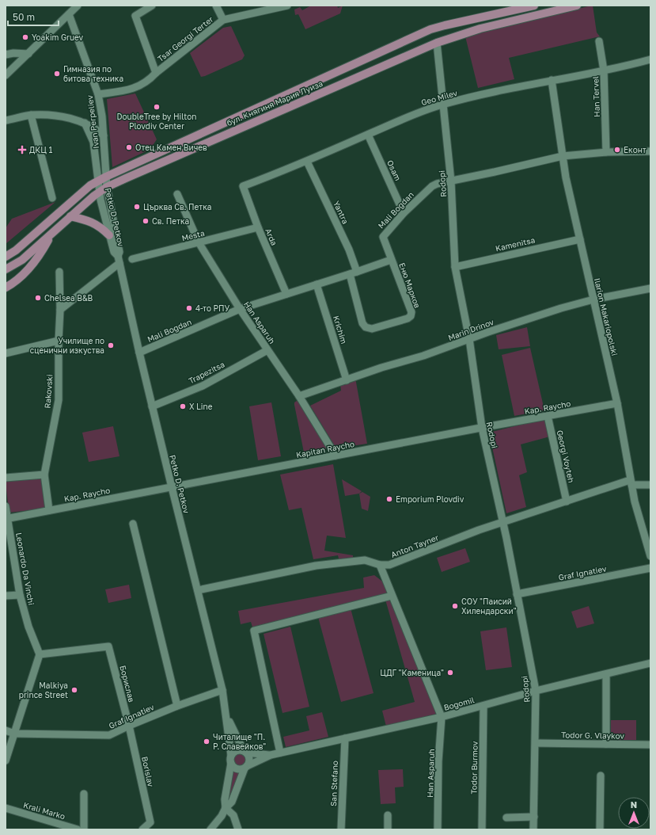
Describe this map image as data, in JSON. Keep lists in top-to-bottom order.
{
  "streets": {
    "main road": ["бул. Княгиня Мария Луиза"],
    "street": [
      "Tsar Georgi Terter",
      "Han Tervel",
      "Geo Milev",
      "Ivan Perpeliev",
      "Osam",
      "Rodopi",
      "Mali Bogdan",
      "Yantra",
      "Petko D. Petkov",
      "Mesta",
      "Arda",
      "Kamenitsa",
      "Еню Марков",
      "Ilarion Makariopolski",
      "Han Asparuh",
      "Krichim",
      "Marin Drinov",
      "Trapezitsa",
      "Rakovski",
      "Kap. Raycho",
      "Kapitan Raycho",
      "Georgi Voyteh",
      "Anton Tayner",
      "Leonardo Da Vinchi",
      "Graf Ignatiev",
      "Борислав",
      "Bogomil",
      "Todor G. Vlaykov",
      "Todor Burmov",
      "Borislav",
      "San Stefano",
      "Krali Marko"
    ]
  },
  "crossings": [
    ["Tsar Georgi Terter", "Ivan Perpeliev"],
    ["Han Tervel", "Geo Milev"],
    ["Han Tervel", "Mali Bogdan"],
    ["Geo Milev", "Osam"],
    ["Geo Milev", "Rodopi"],
    ["Geo Milev", "Yantra"],
    ["Geo Milev", "Arda"],
    ["Geo Milev", "Ilarion Makariopolski"],
    ["бул. Княгиня Мария Луиза", "Ivan Perpeliev"],
    ["бул. Княгиня Мария Луиза", "Rodopi"],
    ["бул. Княгиня Мария Луиза", "Petko D. Petkov"],
    ["Ivan Perpeliev", "Petko D. Petkov"],
    ["Osam", "Mali Bogdan"],
    ["Rodopi", "Mali Bogdan"],
    ["Rodopi", "Kamenitsa"],
    ["Rodopi", "Marin Drinov"],
    ["Rodopi", "Kap. Raycho"],
    ["Rodopi", "Kapitan Raycho"],
    ["Rodopi", "Anton Tayner"],
    ["Rodopi", "Graf Ignatiev"],
    ["Rodopi", "Bogomil"],
    ["Rodopi", "Todor G. Vlaykov"],
    ["Mali Bogdan", "Yantra"],
    ["Mali Bogdan", "Petko D. Petkov"],
    ["Mali Bogdan", "Arda"],
    ["Mali Bogdan", "Еню Марков"],
    ["Mali Bogdan", "Ilarion Makariopolski"],
    ["Mali Bogdan", "Han Asparuh"],
    ["Mali Bogdan", "Krichim"],
    ["Petko D. Petkov", "Trapezitsa"],
    ["Petko D. Petkov", "Kap. Raycho"],
    ["Petko D. Petkov", "Kapitan Raycho"],
    ["Petko D. Petkov", "Anton Tayner"],
    ["Petko D. Petkov", "Graf Ignatiev"],
    ["Petko D. Petkov", "Bogomil"],
    ["Mesta", "Arda"],
    ["Mesta", "Han Asparuh"],
    ["Kamenitsa", "Ilarion Makariopolski"],
    ["Ilarion Makariopolski", "Marin Drinov"],
    ["Ilarion Makariopolski", "Kap. Raycho"],
    ["Ilarion Makariopolski", "Anton Tayner"],
    ["Han Asparuh", "Marin Drinov"],
    ["Han Asparuh", "Trapezitsa"],
    ["Han Asparuh", "Kapitan Raycho"],
    ["Han Asparuh", "Bogomil"],
    ["Krichim", "Marin Drinov"],
    ["Rakovski", "Kap. Raycho"],
    ["Kap. Raycho", "Kapitan Raycho"],
    ["Kap. Raycho", "Georgi Voyteh"],
    ["Kap. Raycho", "Leonardo Da Vinchi"],
    ["Georgi Voyteh", "Anton Tayner"],
    ["Leonardo Da Vinchi", "Борислав"],
    ["Graf Ignatiev", "Борислав"],
    ["Graf Ignatiev", "Borislav"],
    ["Борислав", "Borislav"],
    ["Bogomil", "Todor Burmov"],
    ["Bogomil", "San Stefano"]
  ],
  "places": {
    "other": [
      "Yoakim Gruev",
      "Гимназия по битова техника",
      "DoubleTree by Hilton Plovdiv Center",
      "Отец Камен Вичев",
      "Еконт",
      "Църква Св. Петка",
      "Св. Петка",
      "Chelsea B&B",
      "4-то РПУ",
      "Училище по сценични изкуства",
      "X Line",
      "Emporium Plovdiv",
      "СОУ \"Паисий Хилендарски\"",
      "ЦДГ \"Каменица\"",
      "Malkiya prince Street",
      "Читалище \"П. Р. Славейков\""
    ],
    "health": ["ДКЦ 1"]
  },
  "scale_bar": "50 m",
  "north": "top"
}
